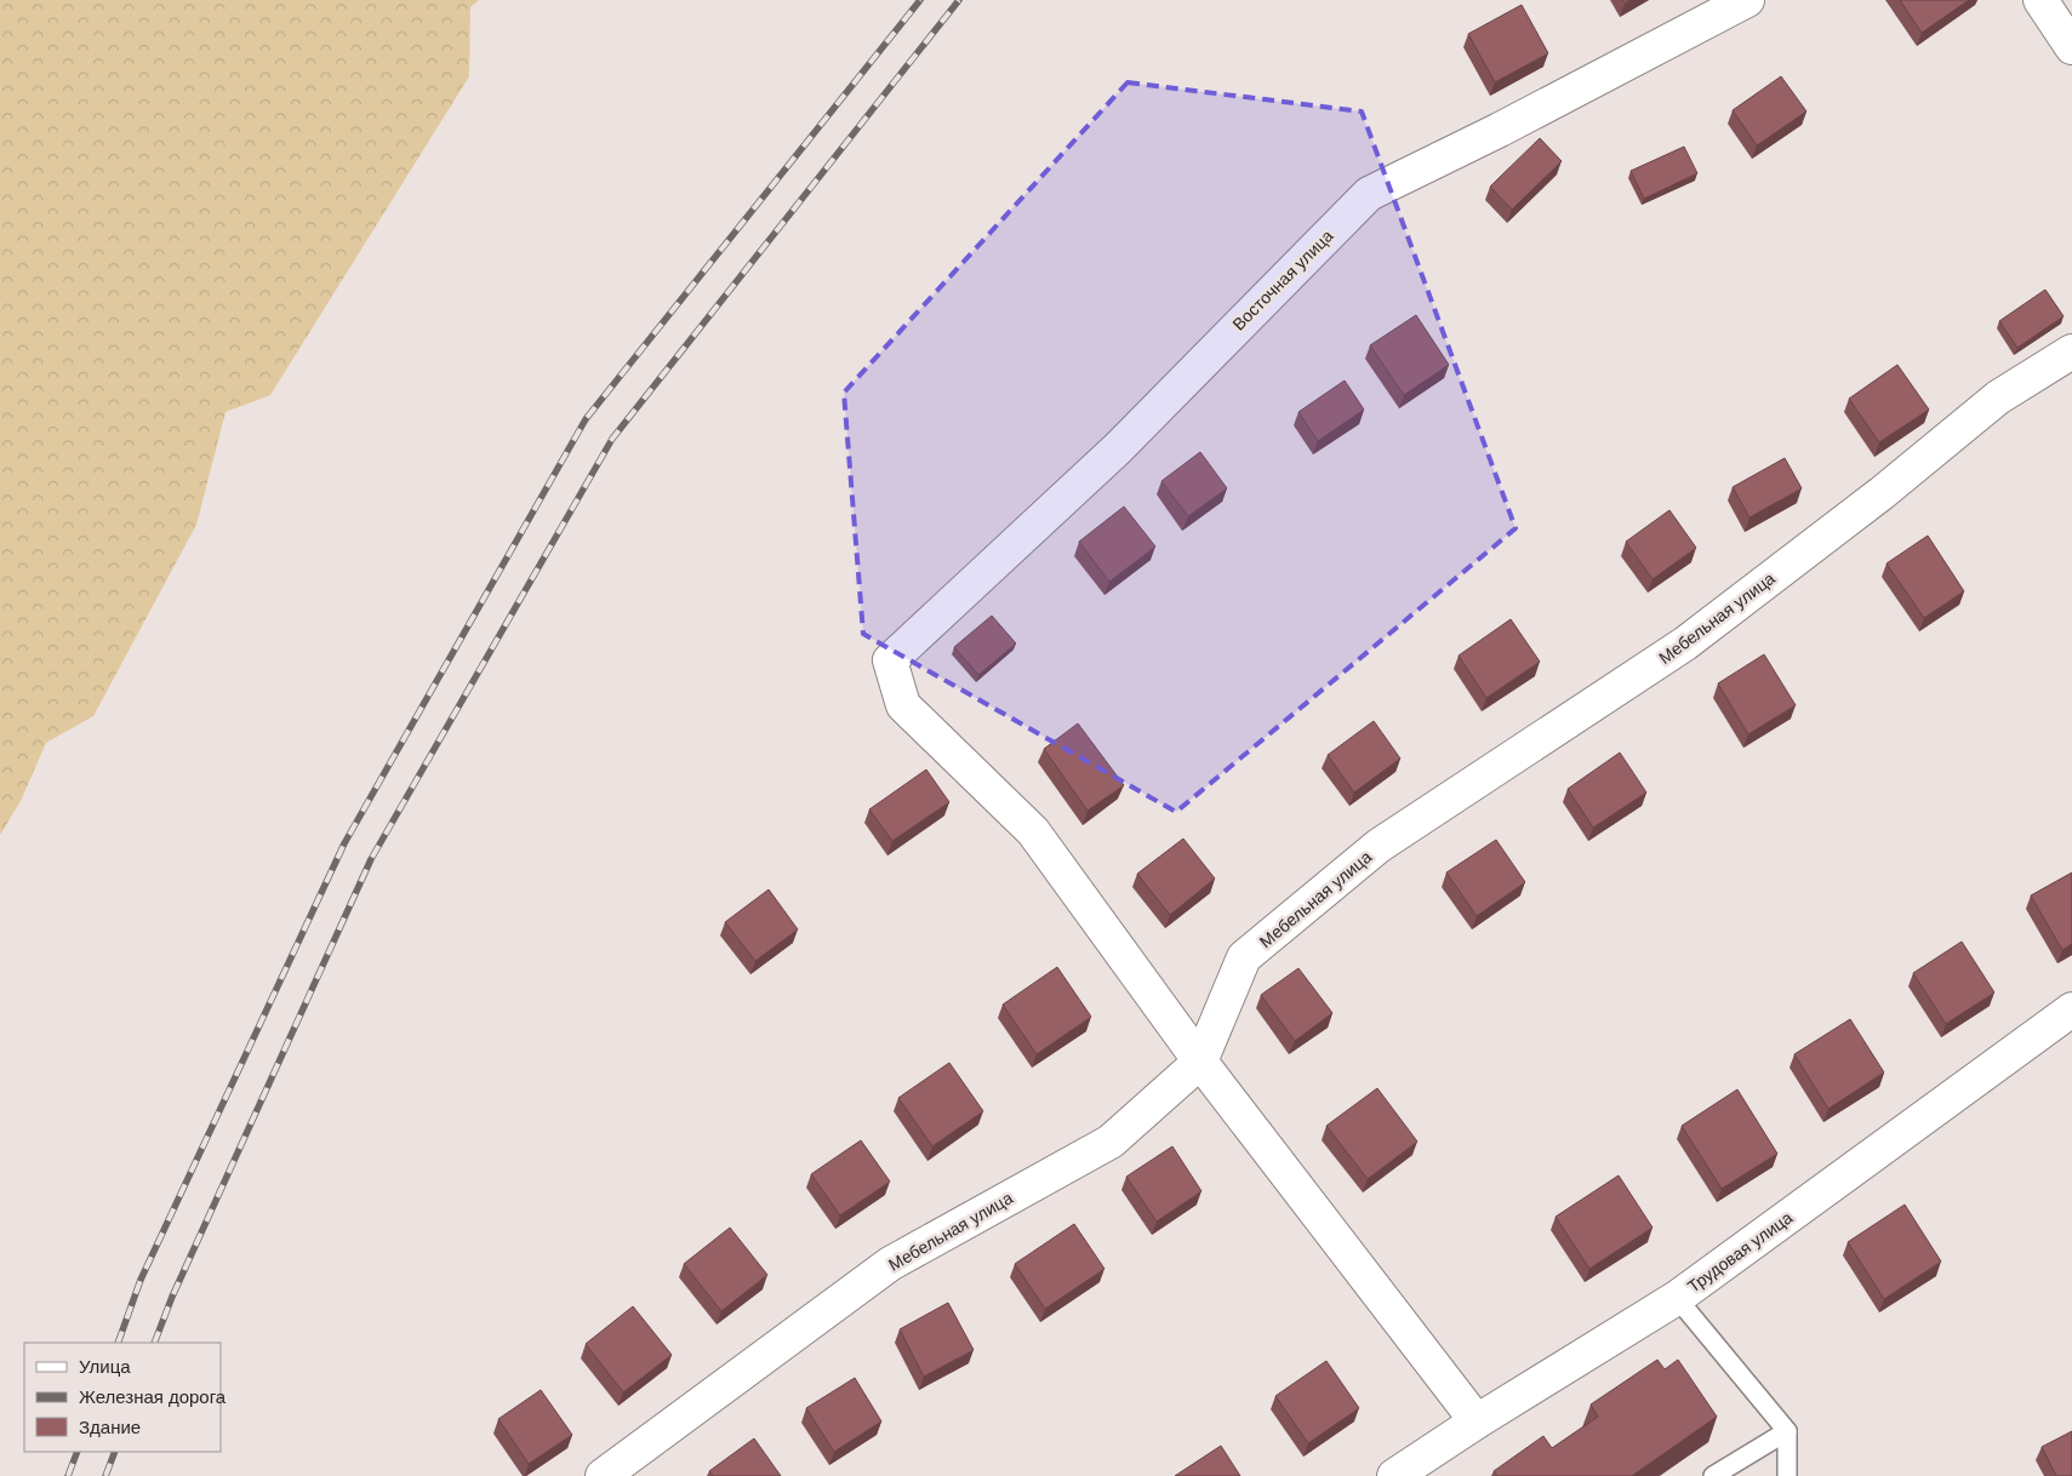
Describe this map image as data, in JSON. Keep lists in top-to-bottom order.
{
  "streets": {
    "street": ["Восточная улица", "Мебельная улица", "Трудовая улица"]
  },
  "crossings": [
    ["Восточная улица", "Мебельная улица"]
  ],
  "legend": ["Улица", "Железная дорога", "Здание"]
}
